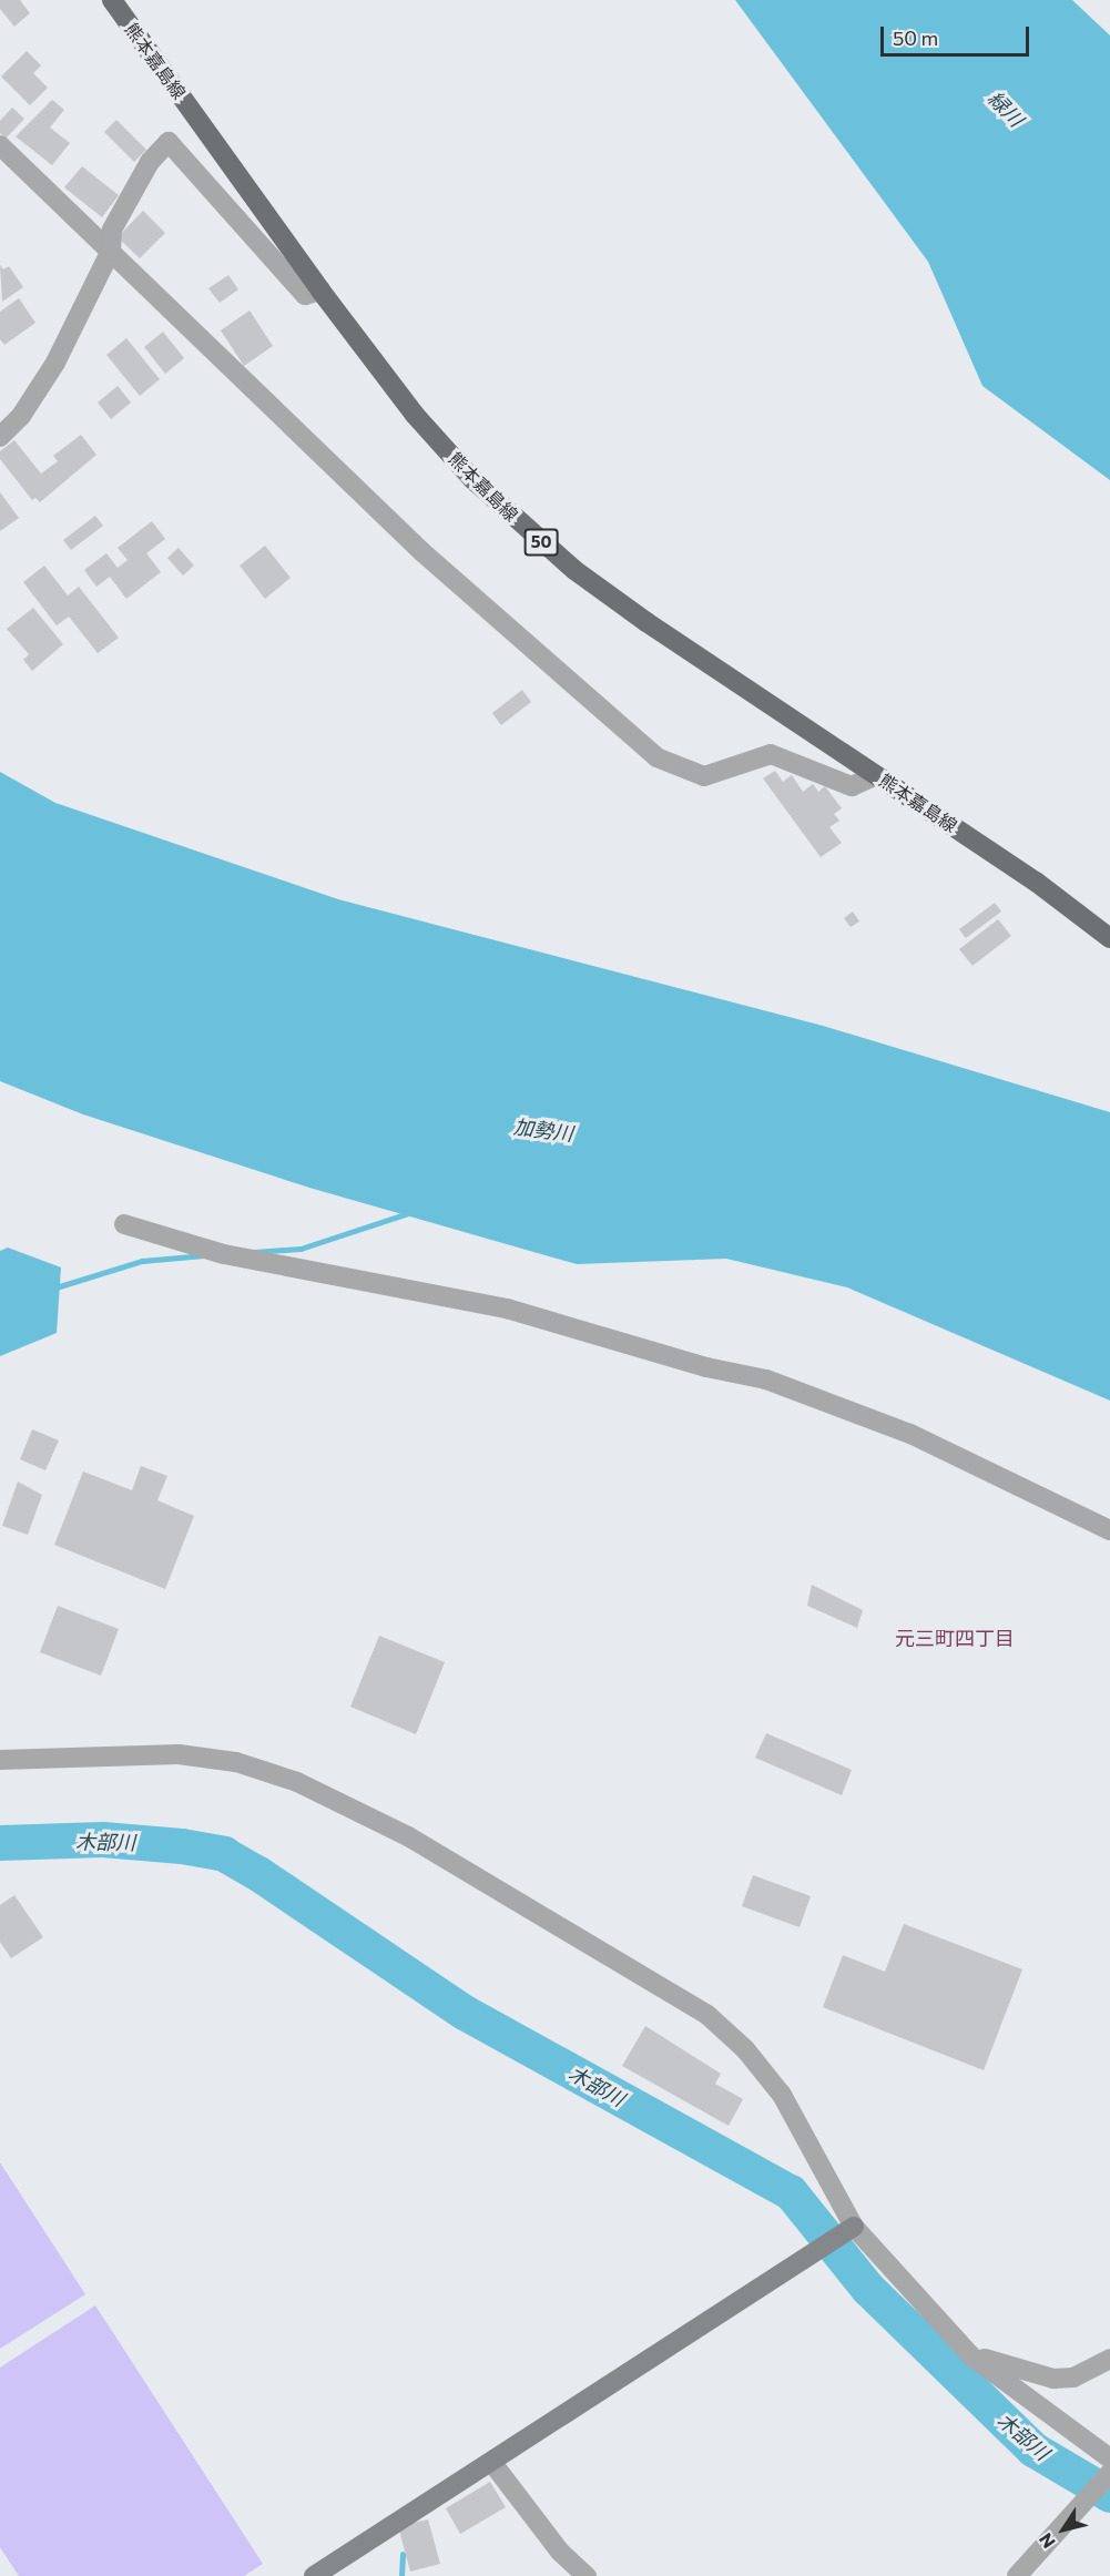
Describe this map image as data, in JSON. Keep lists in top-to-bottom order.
{
  "streets": {
    "main road": ["熊本嘉島線", "50"]
  },
  "districts": ["元三町四丁目"],
  "water": ["緑川", "加勢川", "木部川"],
  "scale_bar": "50 m",
  "north": "bottom left"
}
